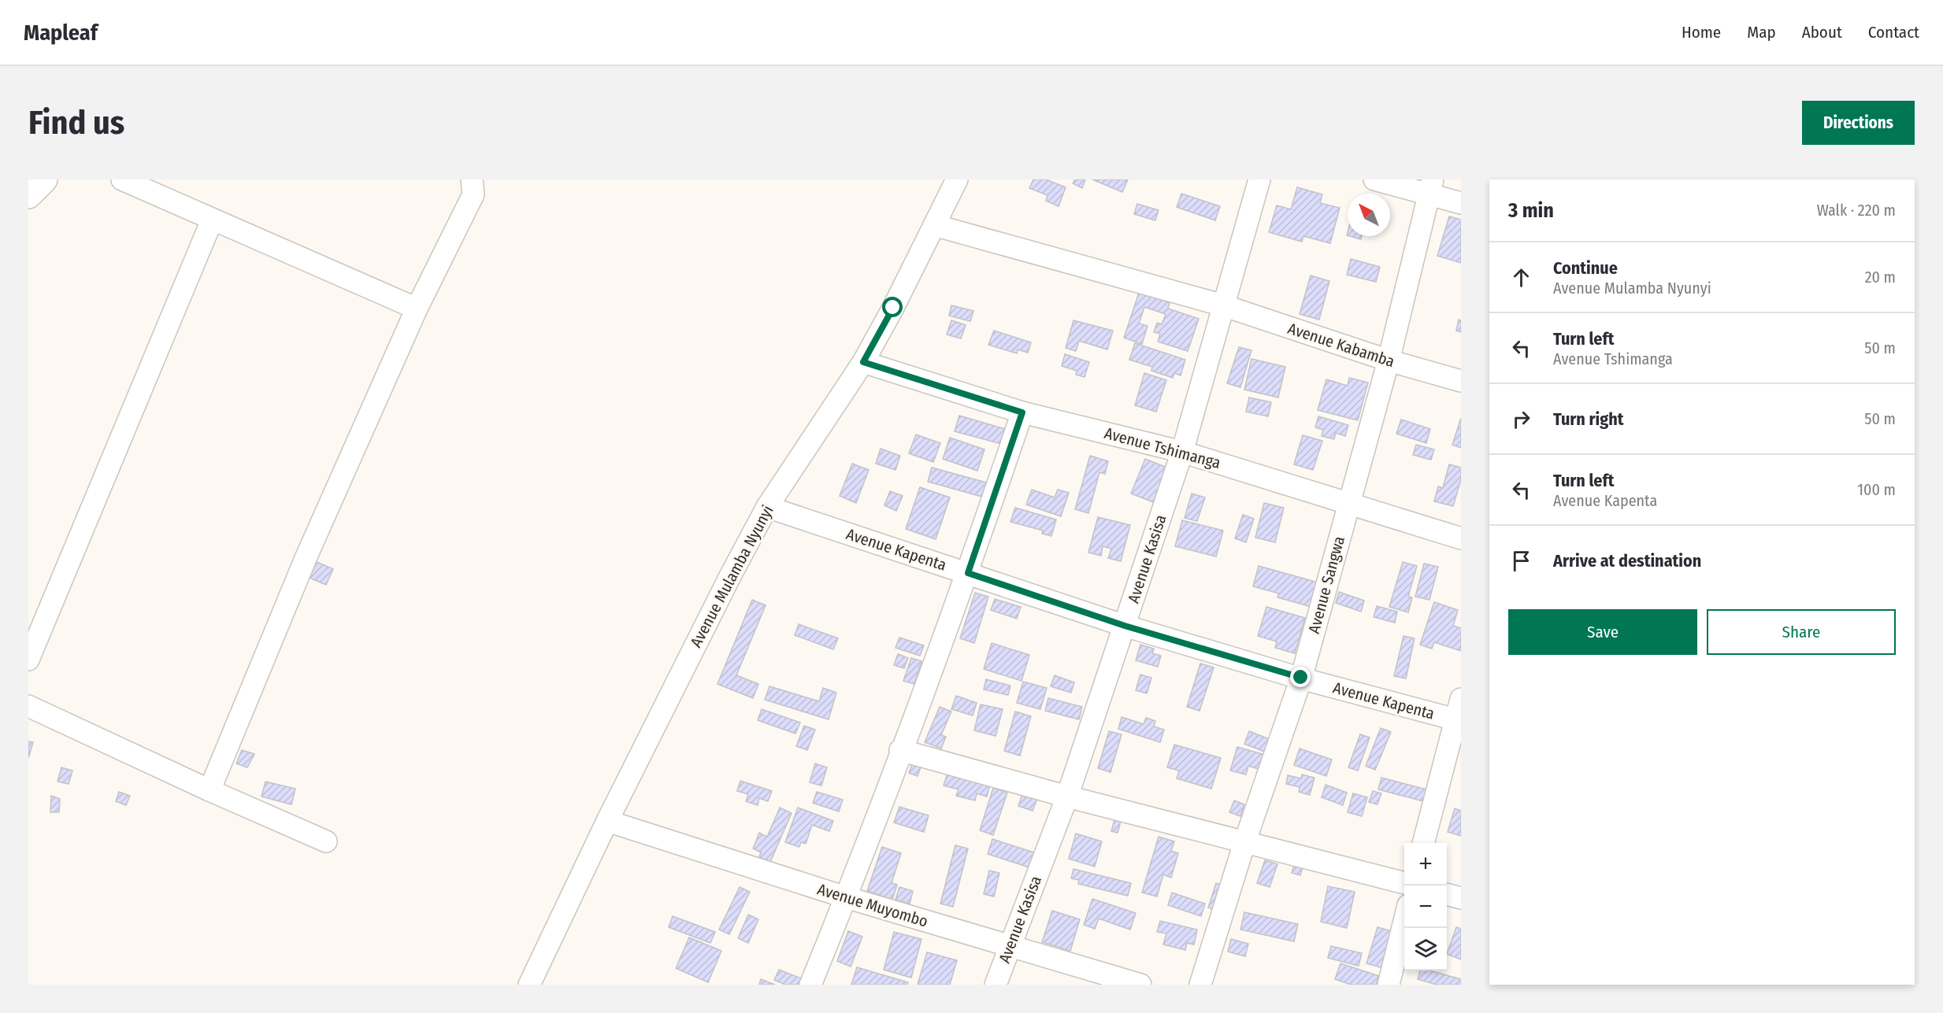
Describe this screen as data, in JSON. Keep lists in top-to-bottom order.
{
  "streets": {
    "street": [
      "Avenue Kabamba",
      "Avenue Tshimanga",
      "Avenue Kapenta",
      "Avenue Kasisa",
      "Avenue Mulamba Nyunyi",
      "Avenue Sangwa",
      "Avenue Muyombo"
    ]
  },
  "crossings": [
    ["Avenue Kabamba", "Avenue Kasisa"],
    ["Avenue Kabamba", "Avenue Mulamba Nyunyi"],
    ["Avenue Kabamba", "Avenue Sangwa"],
    ["Avenue Tshimanga", "Avenue Kasisa"],
    ["Avenue Tshimanga", "Avenue Mulamba Nyunyi"],
    ["Avenue Tshimanga", "Avenue Sangwa"],
    ["Avenue Kapenta", "Avenue Kasisa"],
    ["Avenue Kapenta", "Avenue Mulamba Nyunyi"],
    ["Avenue Kapenta", "Avenue Sangwa"],
    ["Avenue Kasisa", "Avenue Muyombo"],
    ["Avenue Mulamba Nyunyi", "Avenue Muyombo"]
  ],
  "north": "top left",
  "page": {
    "header": "Mapleaf",
    "nav": [
      "Home",
      "Map",
      "About",
      "Contact"
    ],
    "buttons": [
      "Directions",
      ["Save", "Share"]
    ],
    "title": "Find us",
    "heading": ["3 min", "Walk · 220 m"],
    "list": [
      ["Continue", "Avenue Mulamba Nyunyi", "20 m"],
      ["Turn left", "Avenue Tshimanga", "50 m"],
      ["Turn right", "50 m"],
      ["Turn left", "Avenue Kapenta", "100 m"],
      "Arrive at destination"
    ],
    "map_buttons": ["+", "−"]
  }
}
